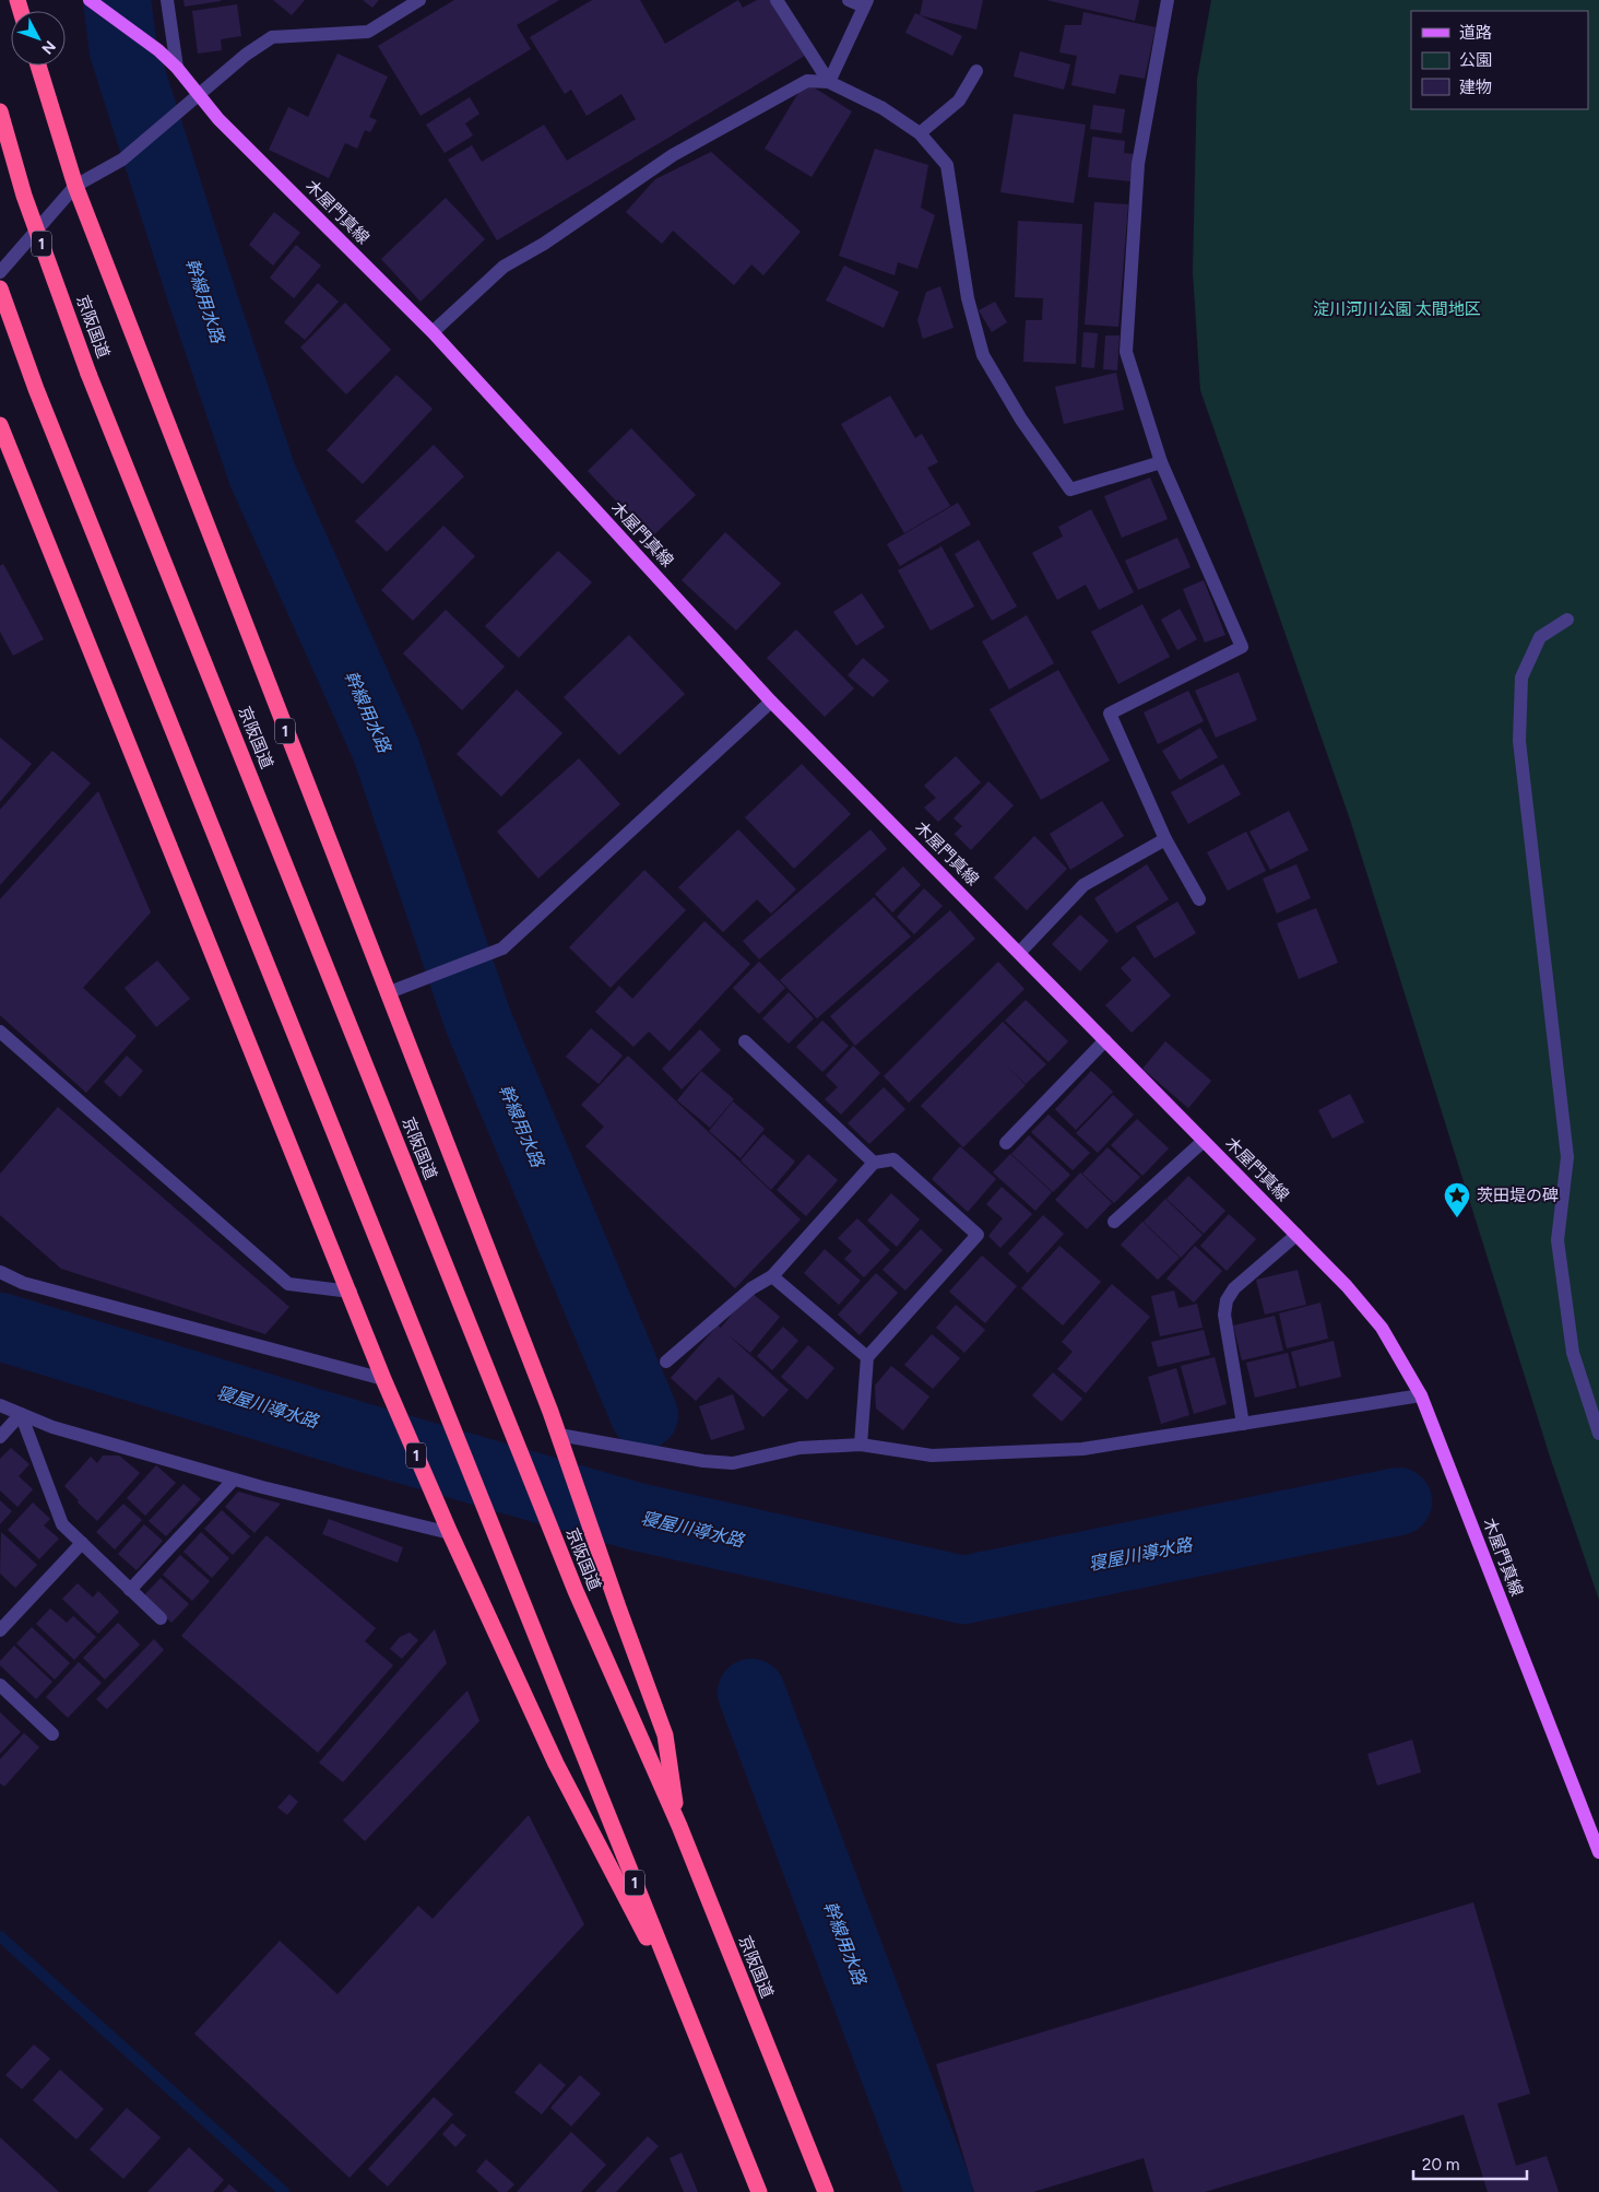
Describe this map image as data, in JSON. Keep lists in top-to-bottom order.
{
  "streets": {
    "highway": ["1", "京阪国道"],
    "main road": ["木屋門真線"]
  },
  "crossings": [
    ["1", "京阪国道"]
  ],
  "water": ["幹線用水路", "寝屋川導水路"],
  "parks": ["淀川河川公園 太間地区"],
  "places": {
    "place": ["茨田堤の碑"]
  },
  "legend": ["道路", "公園", "建物"],
  "scale_bar": "20 m",
  "north": "bottom right"
}
